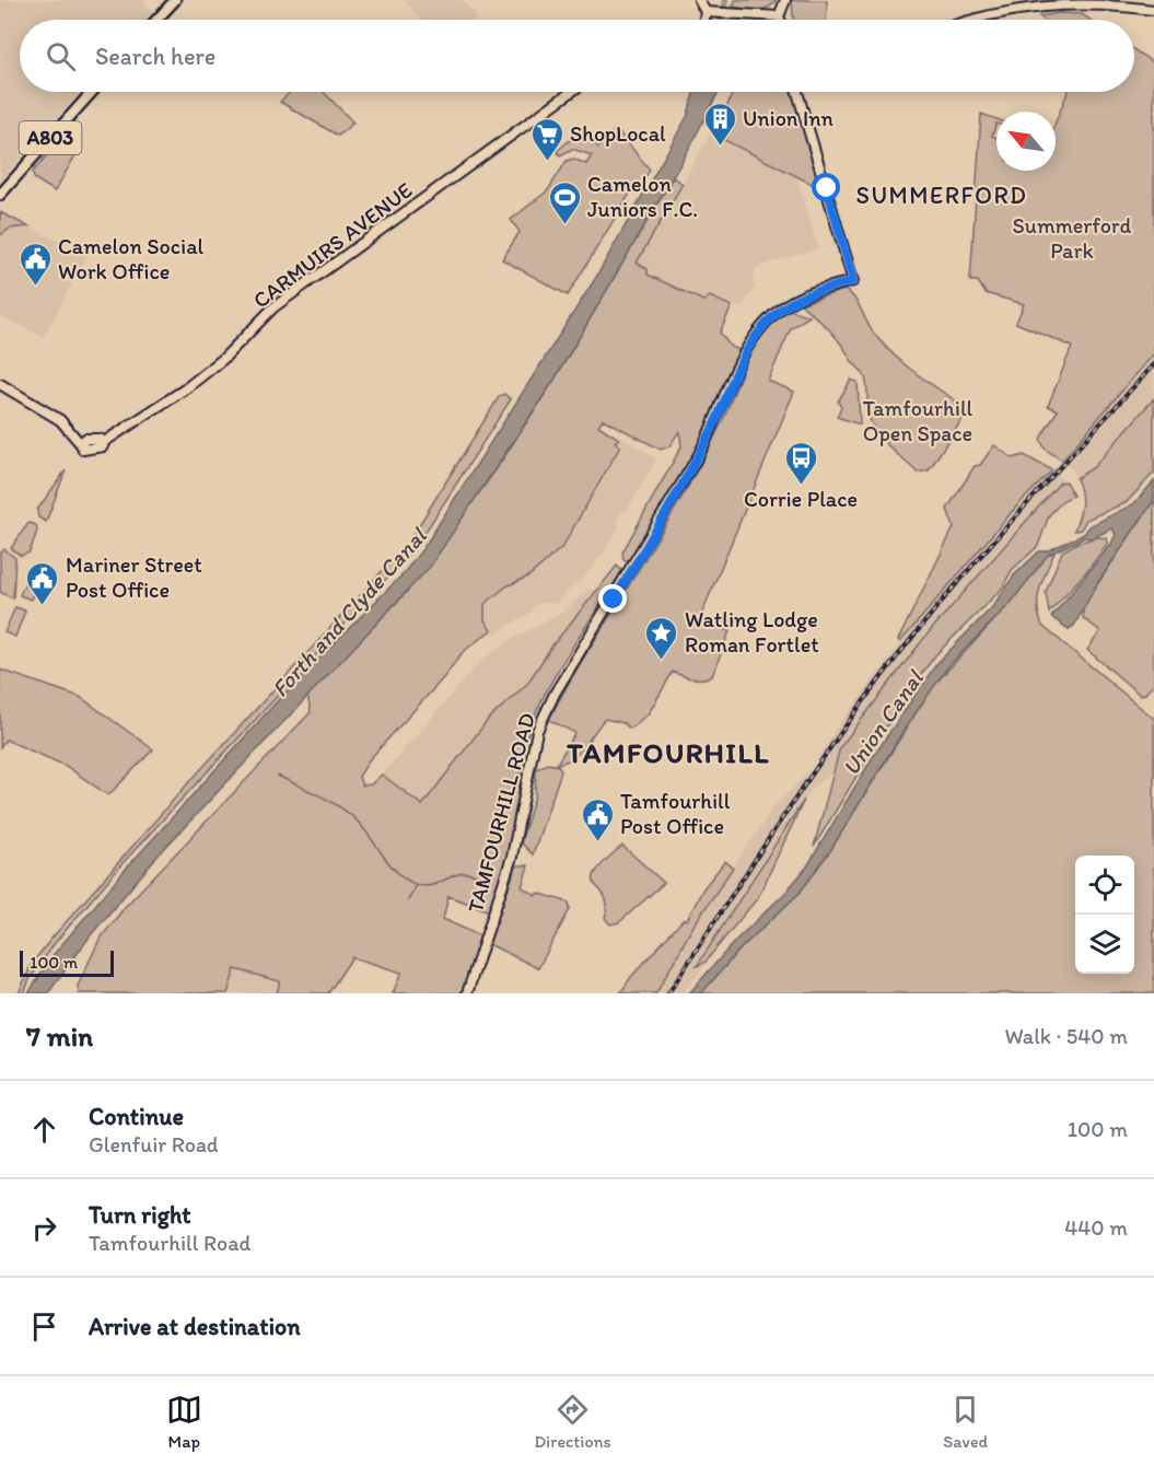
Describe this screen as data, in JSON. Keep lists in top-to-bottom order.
{
  "streets": {
    "main road": ["A803", "CARMUIRS AVENUE", "TAMFOURHILL ROAD"]
  },
  "districts": ["SUMMERFORD", "TAMFOURHILL"],
  "water": ["Forth and Clyde Canal", "Union Canal"],
  "parks": ["Summerford Park", "Tamfourhill Open Space"],
  "places": {
    "building": ["Union Inn"],
    "supermarket": ["ShopLocal"],
    "sports": ["Camelon Juniors F.C."],
    "public building": ["Camelon Social Work Office", "Mariner Street Post Office", "Tamfourhill Post Office"],
    "bus stop": ["Corrie Place"],
    "place": ["Watling Lodge Roman Fortlet"]
  },
  "scale_bar": "100 m",
  "north": "top left",
  "page": {
    "search": "Search here",
    "scale": "100 m",
    "heading": ["7 min", "Walk · 540 m"],
    "list": [
      ["Continue", "Glenfuir Road", "100 m"],
      ["Turn right", "Tamfourhill Road", "440 m"],
      "Arrive at destination"
    ],
    "nav": ["Map", "Directions", "Saved"]
  }
}
